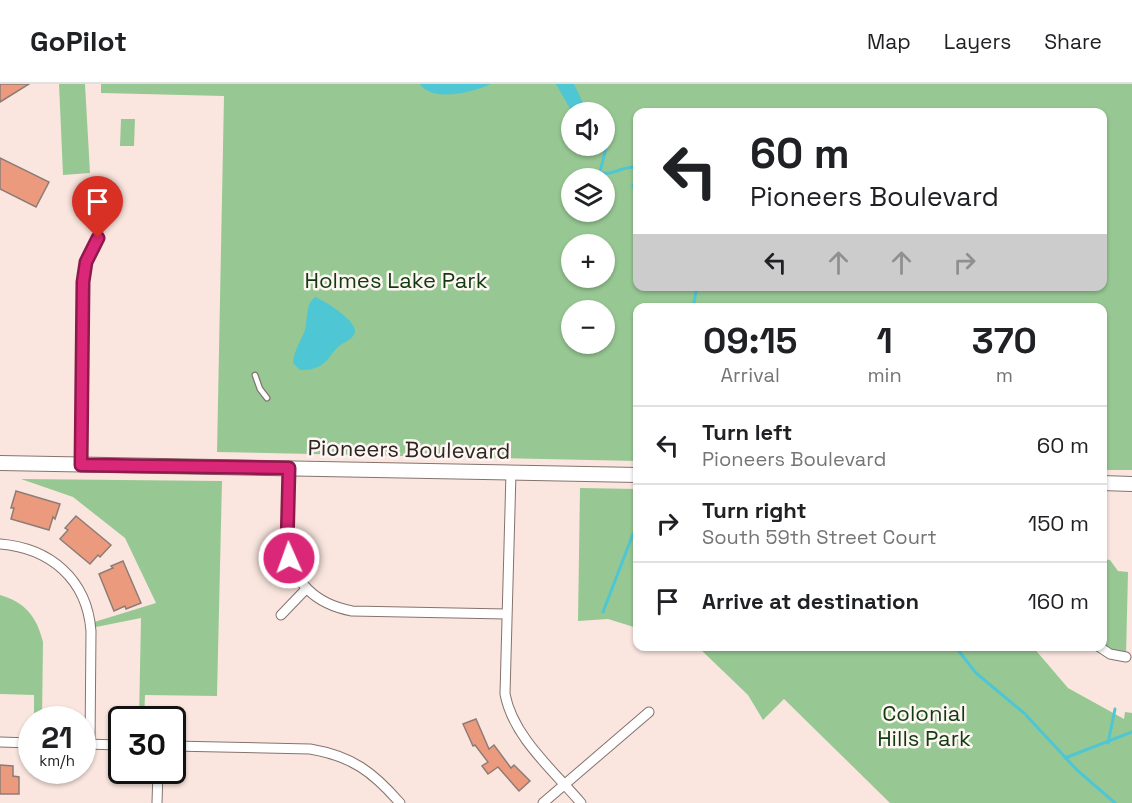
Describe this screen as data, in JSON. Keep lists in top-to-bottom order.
{
  "streets": {
    "main road": ["Pioneers Boulevard"]
  },
  "parks": ["Holmes Lake Park", "Colonial Hills Park"],
  "page": {
    "header": "GoPilot",
    "nav": ["Map", "Layers", "Share"],
    "map_buttons": ["+", "−"],
    "turn": ["60 m", "Pioneers Boulevard"],
    "eta": [
      "09:15",
      "Arrival",
      "1",
      "min",
      "370",
      "m"
    ],
    "list": [
      {
        "name": "Turn left",
        "note": "Pioneers Boulevard",
        "value": "60 m"
      },
      {
        "name": "Turn right",
        "note": "South 59th Street Court",
        "value": "150 m"
      },
      {
        "name": "Arrive at destination",
        "value": "160 m"
      }
    ],
    "speed": "21 km/h",
    "limit": "30"
  }
}
